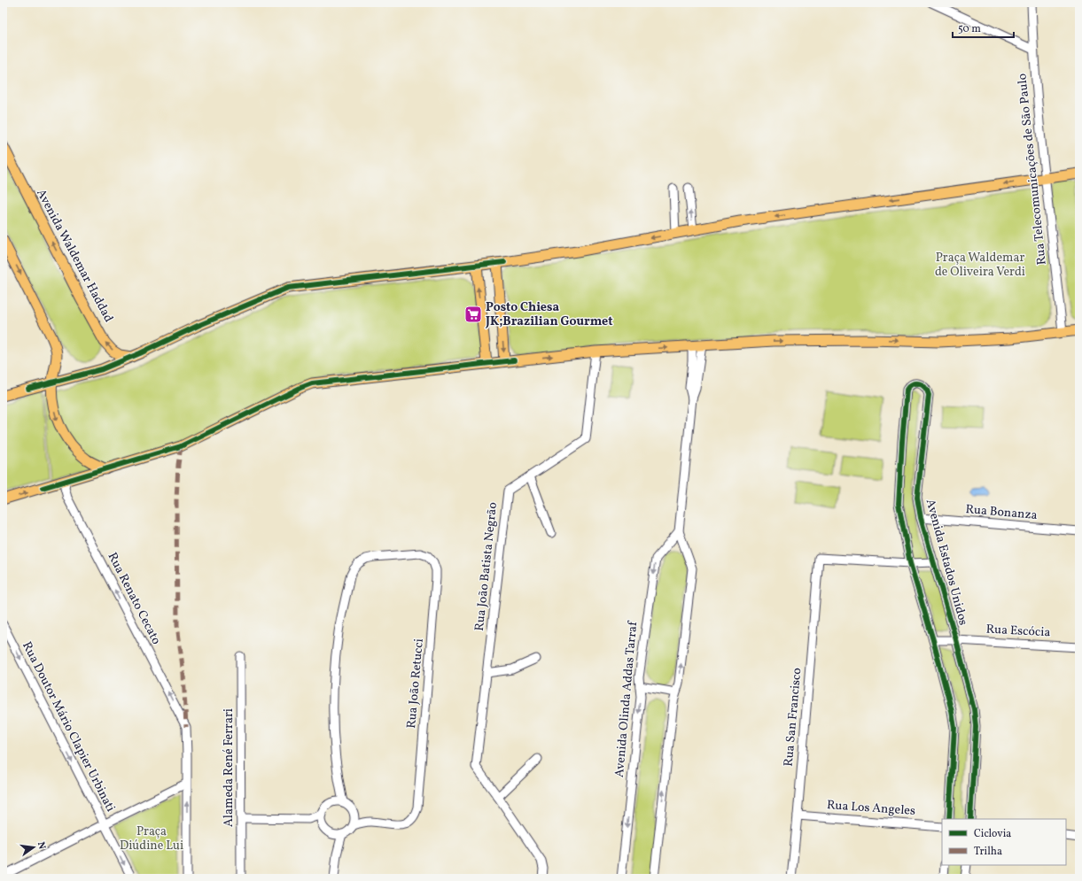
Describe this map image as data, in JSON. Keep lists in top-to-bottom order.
{
  "streets": {
    "main road": ["Avenida Waldemar Haddad"],
    "street": [
      "Rua Telecomunicações de São Paulo",
      "Rua Bonanza",
      "Avenida Estados Unidos",
      "Rua João Batista Negrão",
      "Rua Renato Cecato",
      "Rua Escócia",
      "Rua João Retucci",
      "Avenida Olinda Addas Tarraf",
      "Rua San Francisco",
      "Rua Doutor Mário Clapier Urbinati",
      "Alameda René Ferrari",
      "Rua Los Angeles"
    ]
  },
  "crossings": [
    ["Rua Bonanza", "Avenida Estados Unidos"],
    ["Avenida Estados Unidos", "Rua Escócia"],
    ["Avenida Estados Unidos", "Rua San Francisco"],
    ["Rua San Francisco", "Rua Los Angeles"]
  ],
  "one_way": ["Rua Renato Cecato", "Rua Doutor Mário Clapier Urbinati"],
  "parks": ["Praça Waldemar de Oliveira Verdi", "Praça Diúdine Lui"],
  "places": {
    "supermarket": ["Posto Chiesa JK;Brazilian Gourmet"]
  },
  "legend": ["Ciclovia", "Trilha"],
  "scale_bar": "50 m",
  "north": "right"
}
